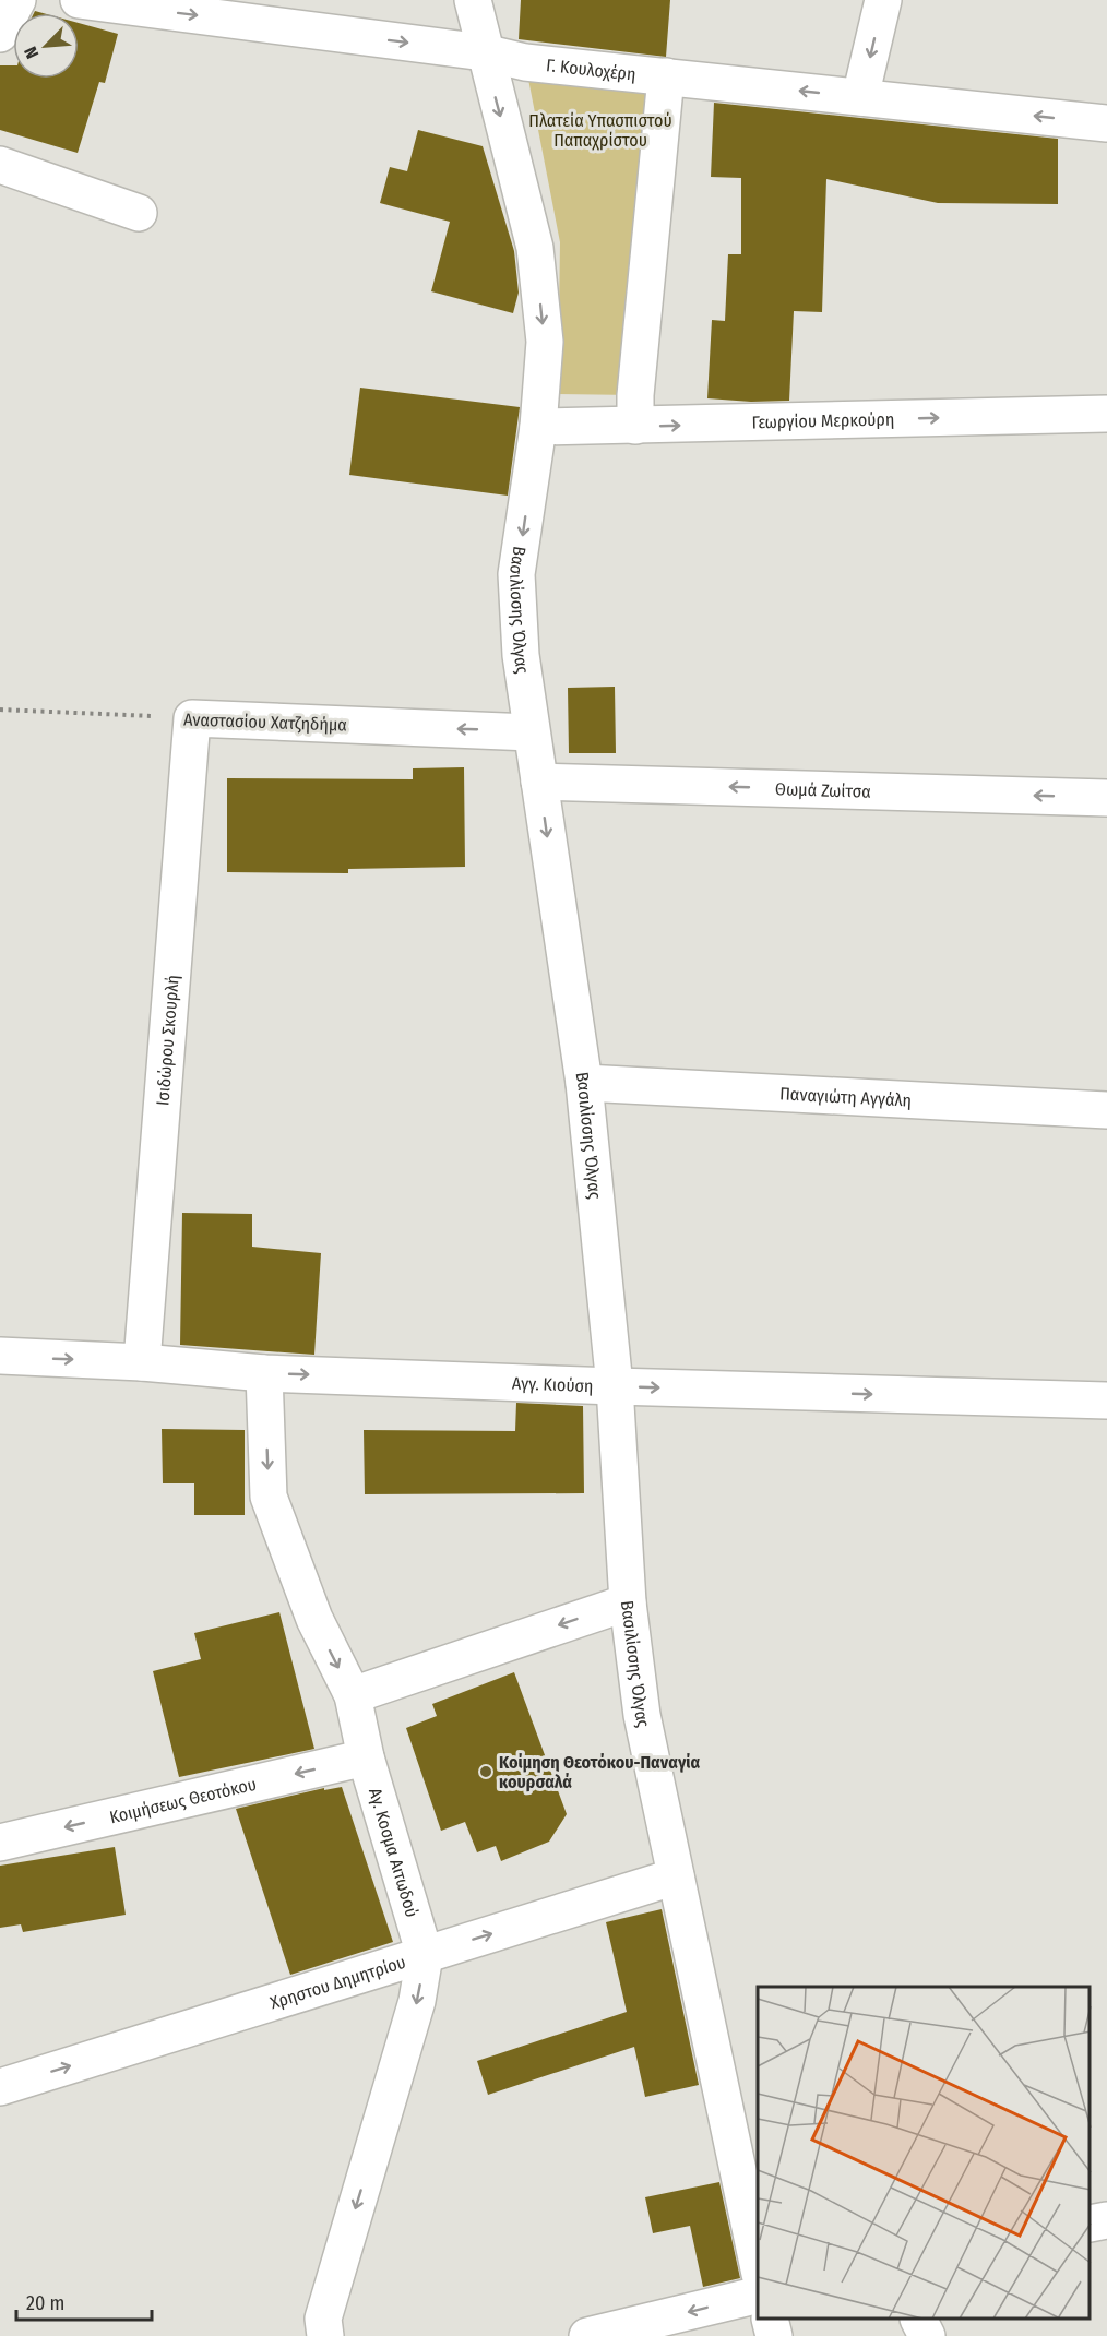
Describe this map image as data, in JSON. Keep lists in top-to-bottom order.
{
  "streets": {
    "street": [
      "Γ. Κουλοχέρη",
      "Γεωργίου Μερκούρη",
      "Βασιλίσσης Όλγας",
      "Αναστασίου Χατζηδήμα",
      "Θωμά Ζωίτσα",
      "Ισιδώρου Σκουρλή",
      "Παναγιώτη Αγγάλη",
      "Αγγ. Κιούση",
      "Κοιμήσεως Θεοτόκου",
      "Αγ. Κοσμα Αιτωδού",
      "Χρηστου Δημητρίου"
    ]
  },
  "crossings": [
    ["Γ. Κουλοχέρη", "Βασιλίσσης Όλγας"],
    ["Γεωργίου Μερκούρη", "Βασιλίσσης Όλγας"],
    ["Βασιλίσσης Όλγας", "Αναστασίου Χατζηδήμα"],
    ["Βασιλίσσης Όλγας", "Θωμά Ζωίτσα"],
    ["Βασιλίσσης Όλγας", "Παναγιώτη Αγγάλη"],
    ["Βασιλίσσης Όλγας", "Αγγ. Κιούση"],
    ["Βασιλίσσης Όλγας", "Χρηστου Δημητρίου"],
    ["Αναστασίου Χατζηδήμα", "Ισιδώρου Σκουρλή"],
    ["Ισιδώρου Σκουρλή", "Αγγ. Κιούση"],
    ["Αγγ. Κιούση", "Αγ. Κοσμα Αιτωδού"],
    ["Κοιμήσεως Θεοτόκου", "Αγ. Κοσμα Αιτωδού"],
    ["Αγ. Κοσμα Αιτωδού", "Χρηστου Δημητρίου"]
  ],
  "one_way": [
    "Γεωργίου Μερκούρη",
    "Αναστασίου Χατζηδήμα",
    "Θωμά Ζωίτσα",
    "Αγγ. Κιούση",
    "Κοιμήσεως Θεοτόκου",
    "Αγ. Κοσμα Αιτωδού"
  ],
  "parks": ["Πλατεία Υπασπιστού Παπαχρίστου"],
  "places": ["Κοίμηση Θεοτόκου-Παναγία κουρσαλά"],
  "scale_bar": "20 m",
  "north": "bottom left"
}
